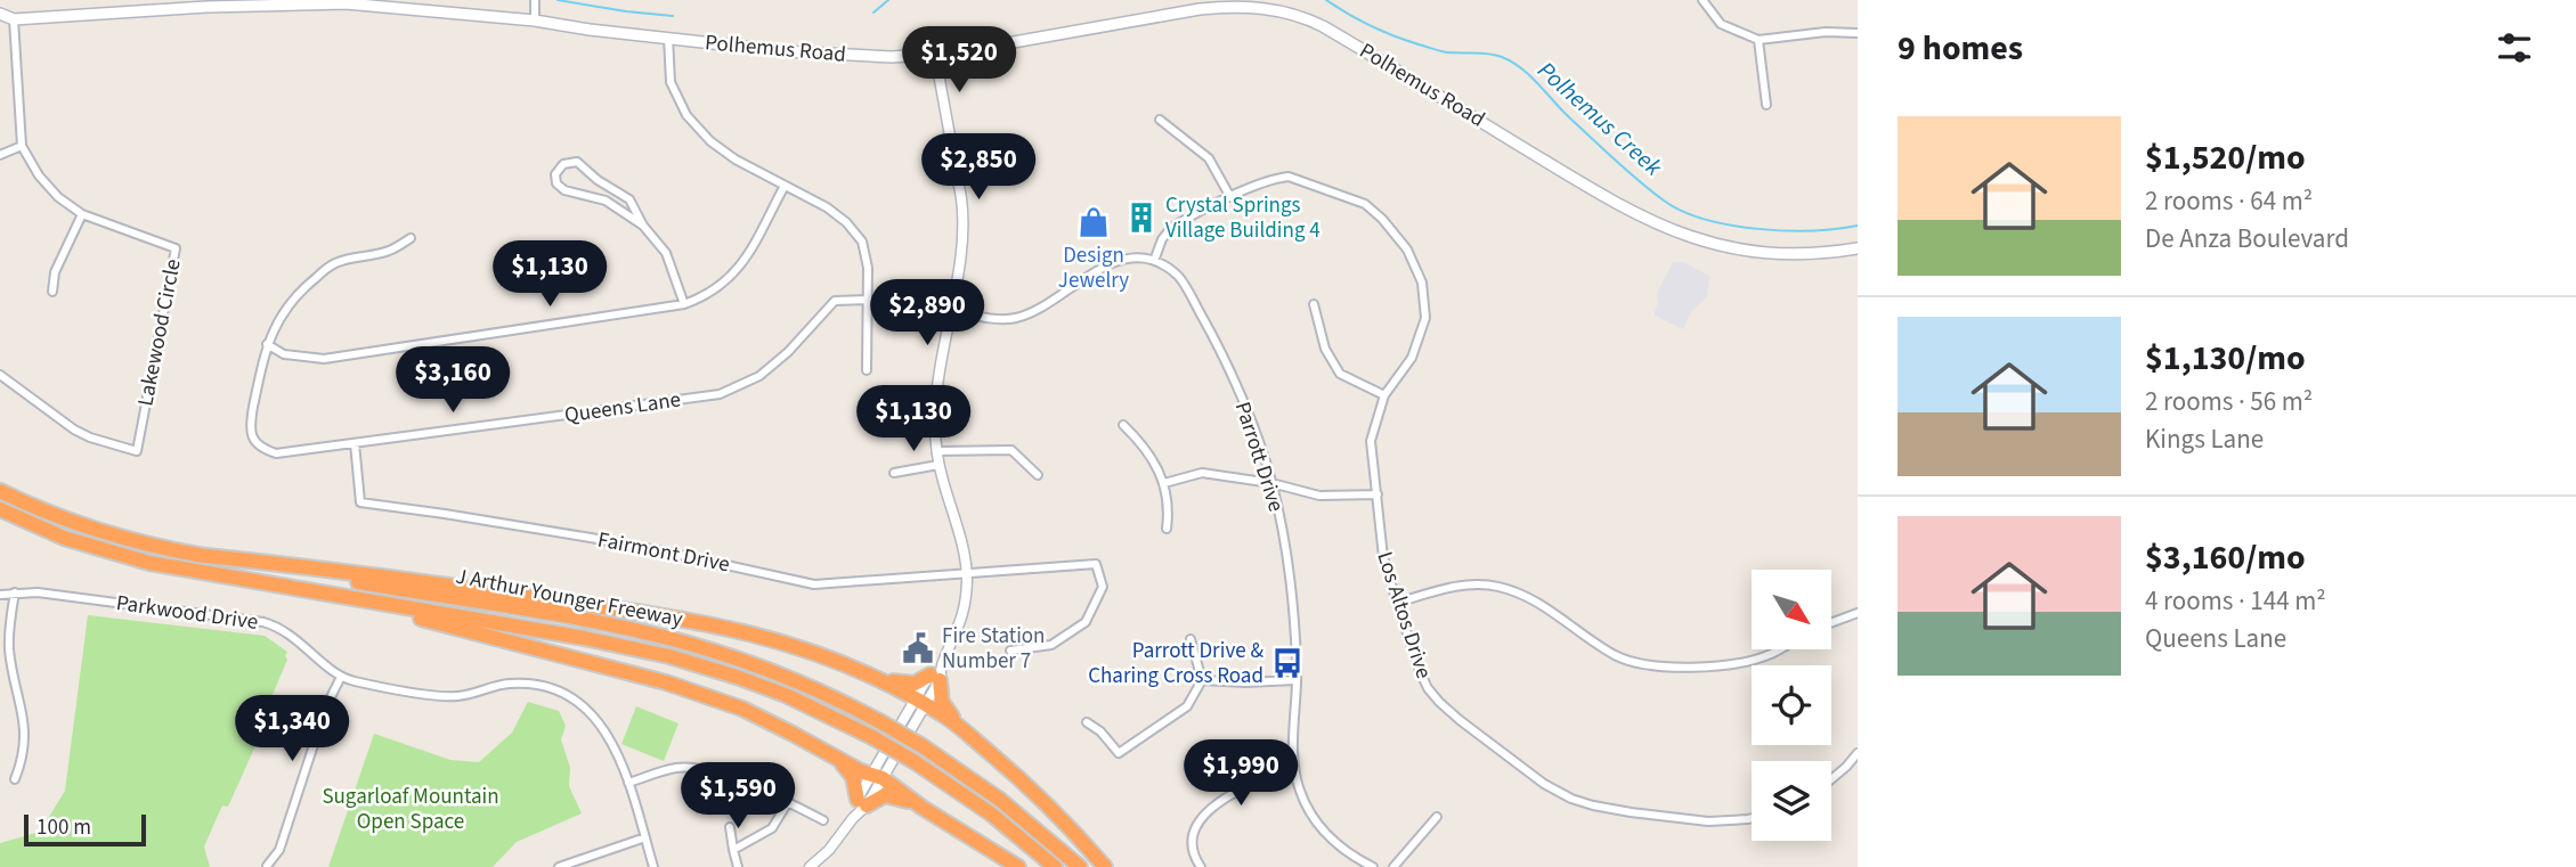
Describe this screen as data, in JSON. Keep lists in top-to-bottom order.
{
  "streets": {
    "highway": ["J Arthur Younger Freeway"],
    "main road": ["Polhemus Road"],
    "street": [
      "Lakewood Circle",
      "Queens Lane",
      "Parrott Drive",
      "Fairmont Drive",
      "Parkwood Drive",
      "Los Altos Drive"
    ]
  },
  "crossings": [
    ["Polhemus Road", "Lakewood Circle"],
    ["Queens Lane", "Fairmont Drive"],
    ["Parrott Drive", "Los Altos Drive"]
  ],
  "water": ["Polhemus Creek"],
  "parks": ["Sugarloaf Mountain Open Space"],
  "places": {
    "building": ["Crystal Springs Village Building 4"],
    "shop": ["Design Jewelry"],
    "public building": ["Fire Station Number 7"],
    "bus stop": ["Parrott Drive & Charing Cross Road"]
  },
  "scale_bar": "100 m",
  "north": "bottom right",
  "page": {
    "heading": "9 homes",
    "price": [
      "$1,520",
      "$2,850",
      "$1,130",
      "$2,890",
      "$3,160",
      "$1,130",
      "$1,340",
      "$1,990",
      "$1,590"
    ],
    "list": [
      {
        "name": "$1,520/mo",
        "note": "2 rooms · 64 m² · De Anza Boulevard"
      },
      {
        "name": "$1,130/mo",
        "note": "2 rooms · 56 m² · Kings Lane"
      },
      {
        "name": "$3,160/mo",
        "note": "4 rooms · 144 m² · Queens Lane"
      }
    ],
    "scale": "100 m"
  }
}
